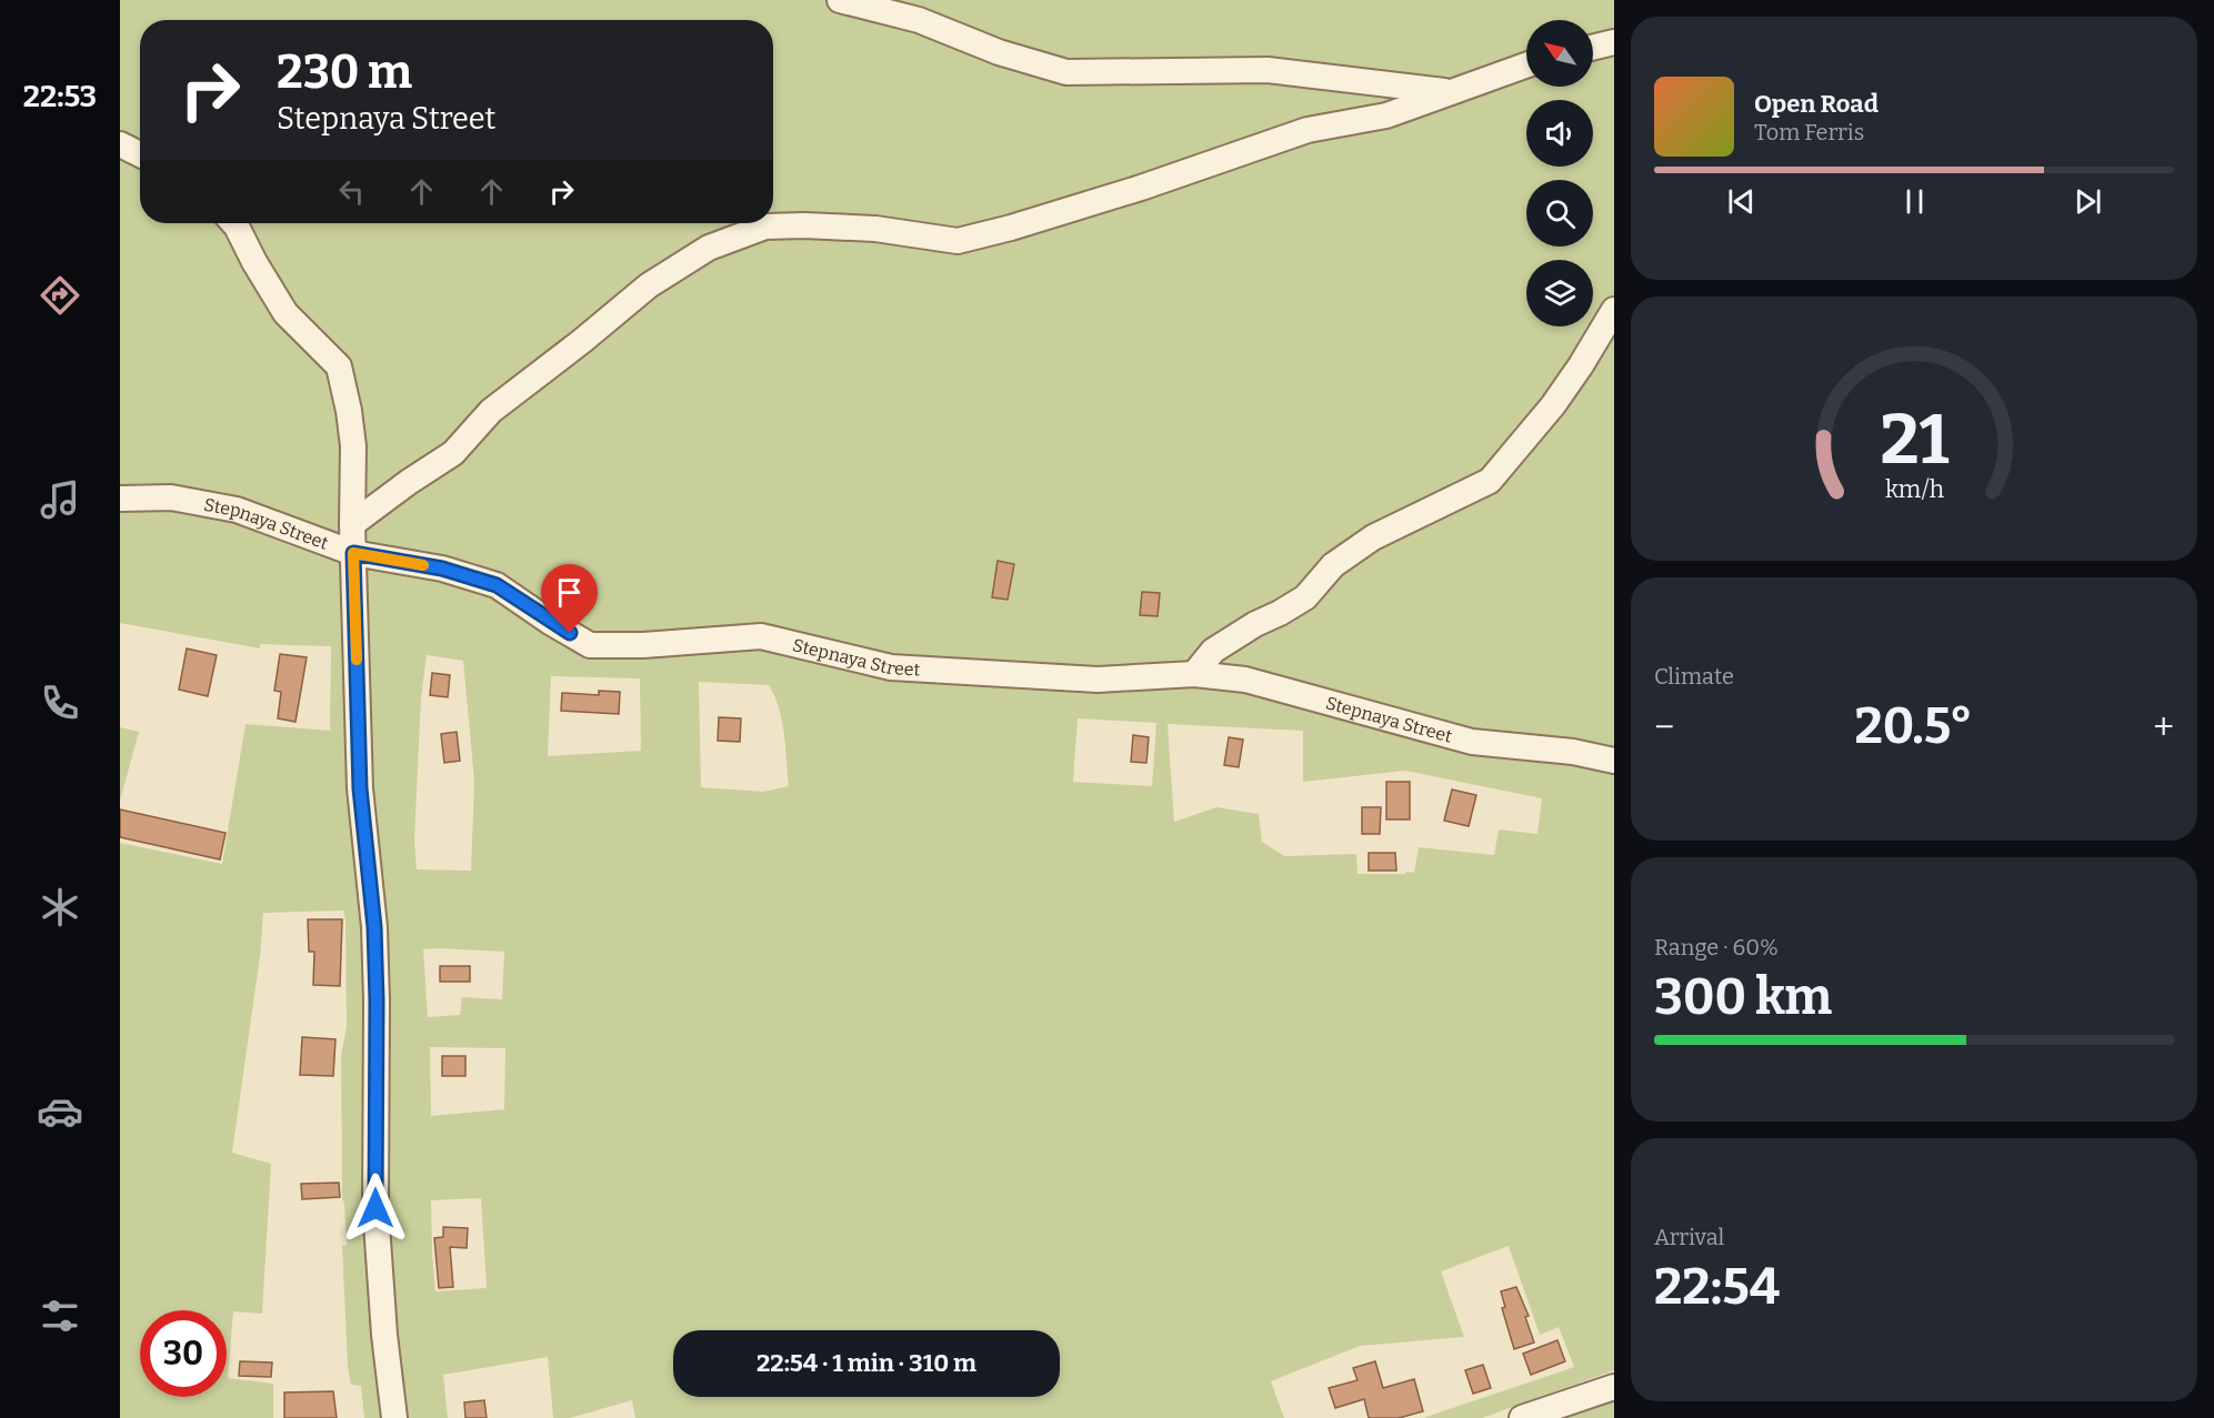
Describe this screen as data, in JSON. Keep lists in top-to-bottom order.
{
  "streets": {
    "street": ["Stepnaya Street"]
  },
  "north": "top left",
  "page": {
    "tabs": "22:53",
    "turn": ["230 m", "Stepnaya Street"],
    "song": ["Open Road", "Tom Ferris"],
    "tile": [
      "Climate",
      ["Range · 60%", "300 km"],
      ["Arrival", "22:54"]
    ],
    "heat": ["−", "20.5°", "+"],
    "limit": "30",
    "trip": "22:54 · 1 min · 310 m",
    "gauge": ["21", "km/h"]
  }
}
